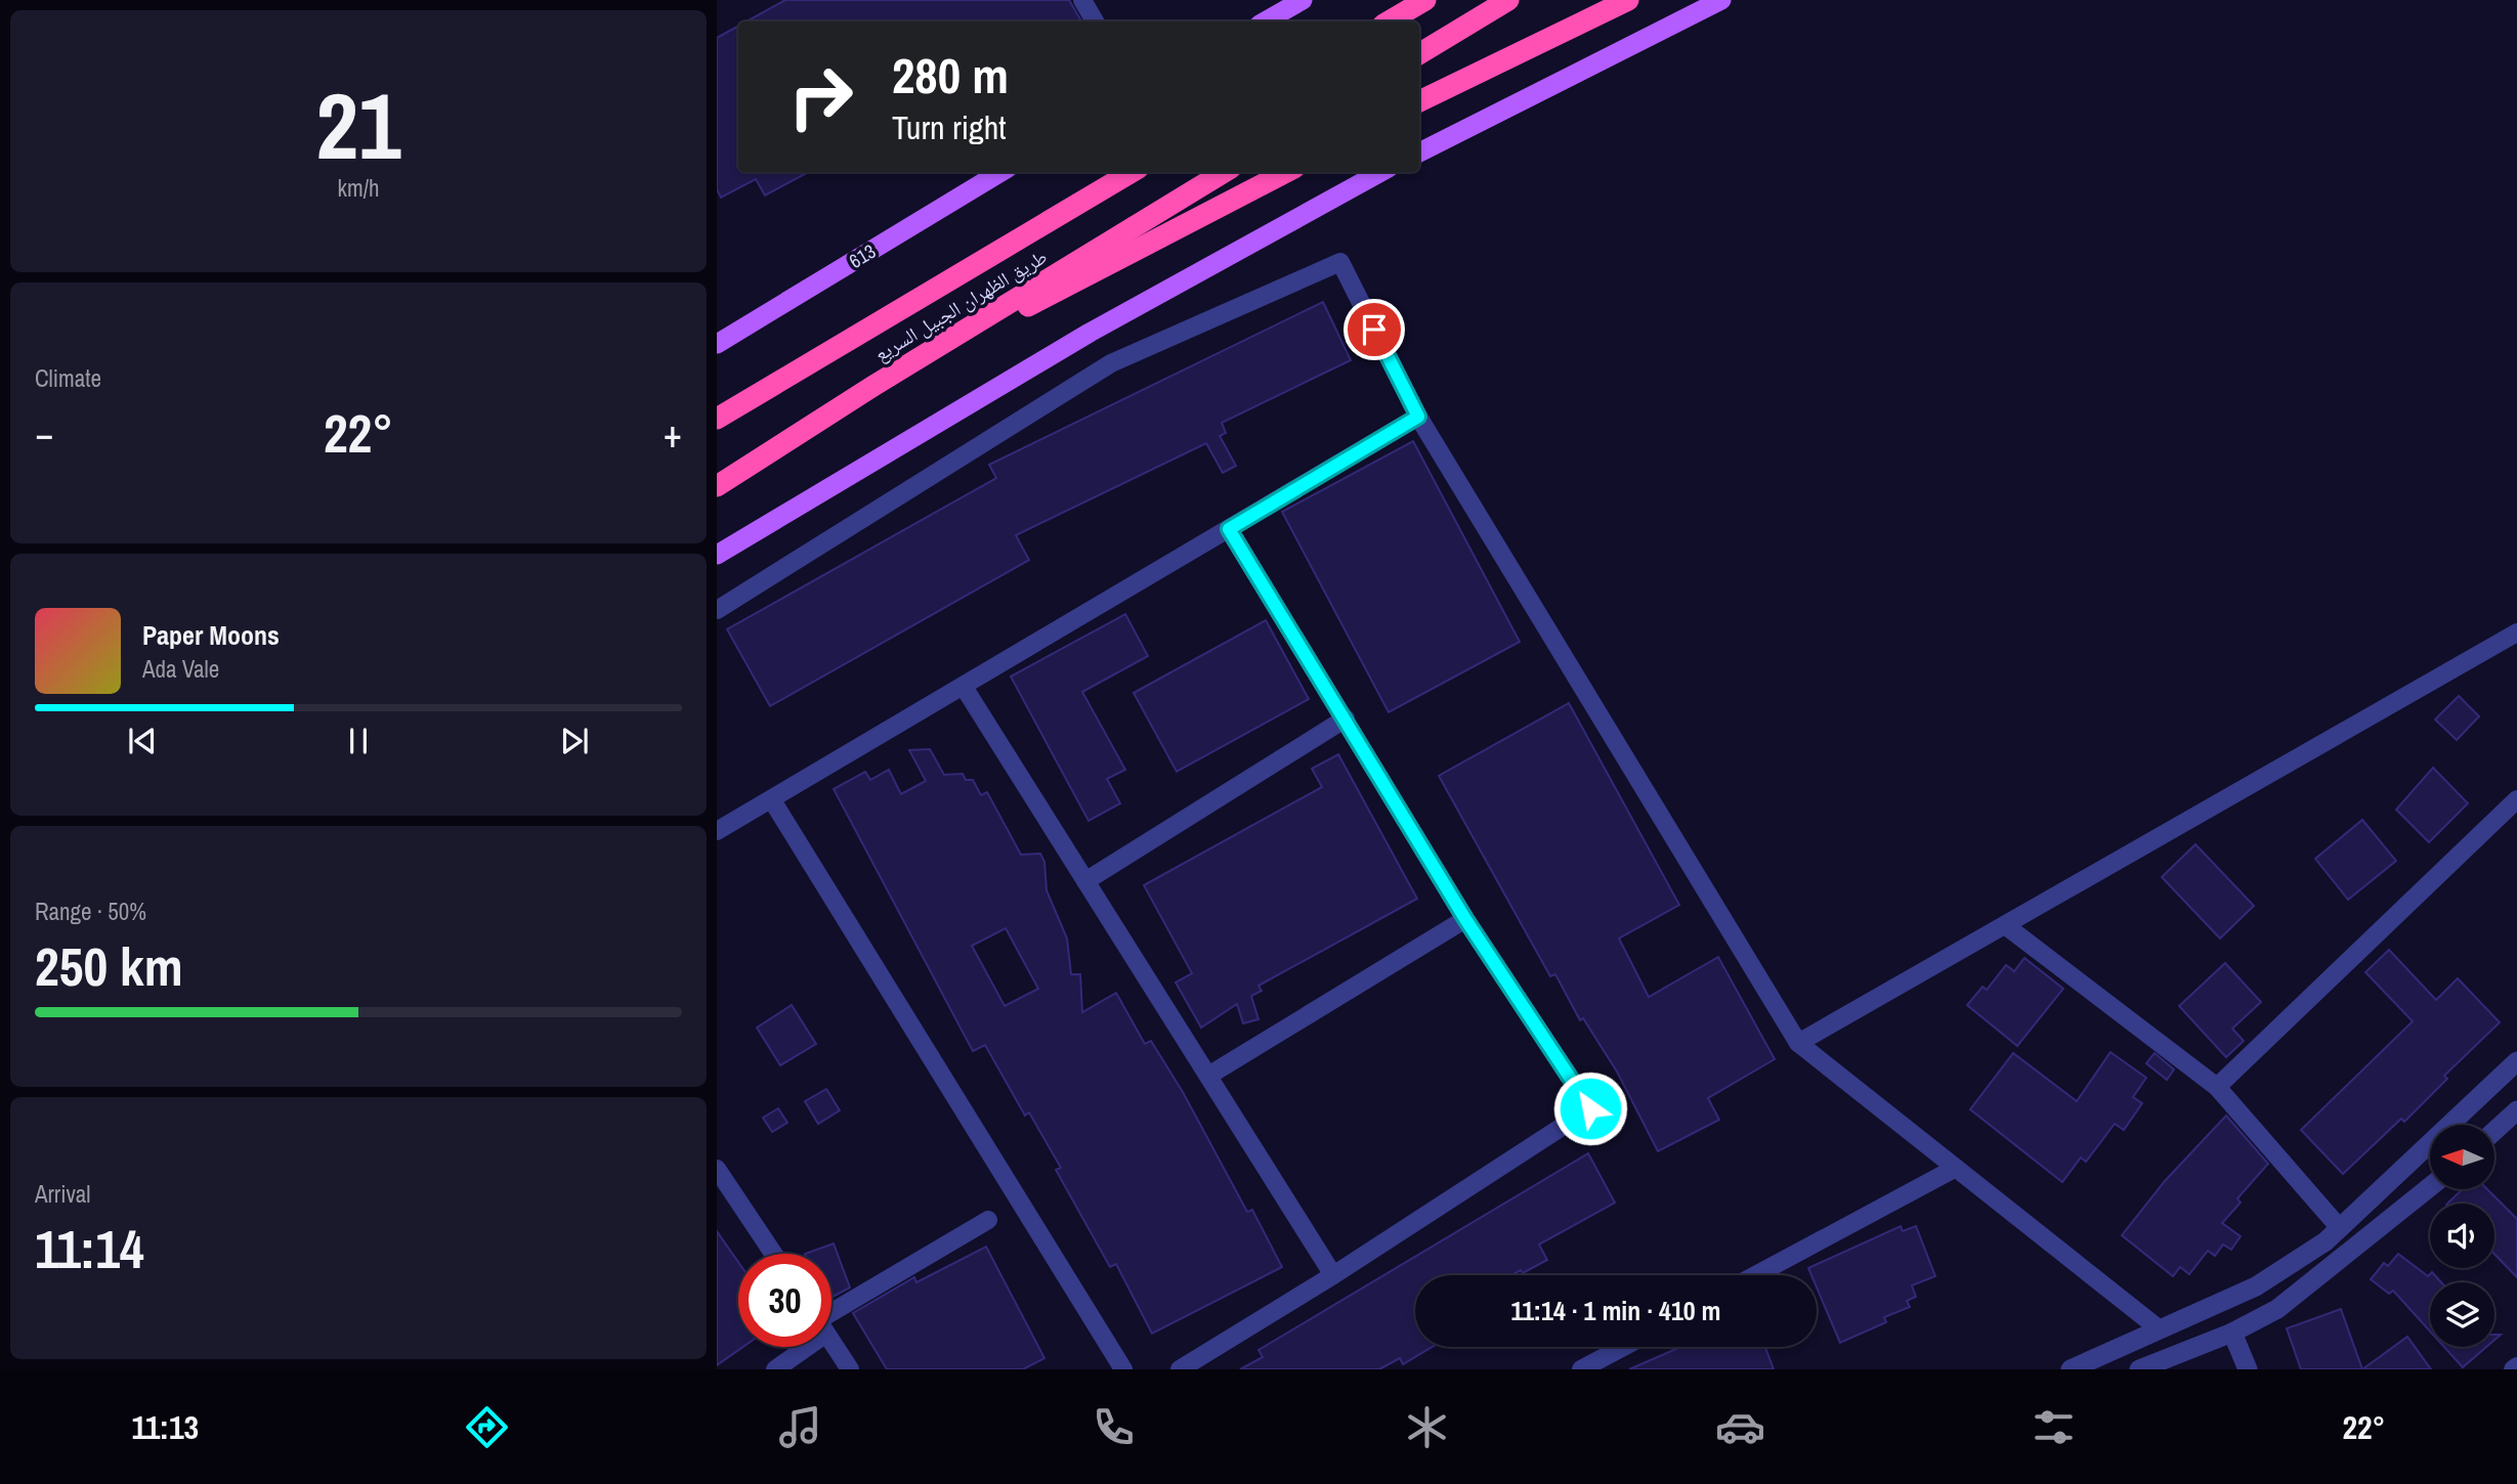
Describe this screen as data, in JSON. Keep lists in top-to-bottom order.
{
  "streets": {
    "highway": ["طريق الظهران الجبيل السريع"],
    "main road": ["613"]
  },
  "north": "left",
  "page": {
    "tile": [
      ["21", "km/h"],
      "Climate",
      ["Range · 50%", "250 km"],
      ["Arrival", "11:14"]
    ],
    "turn": ["280 m", "Turn right"],
    "heat": ["−", "22°", "+"],
    "song": ["Paper Moons", "Ada Vale"],
    "limit": "30",
    "trip": "11:14 · 1 min · 410 m",
    "tabs": ["11:13", "22°"]
  }
}
